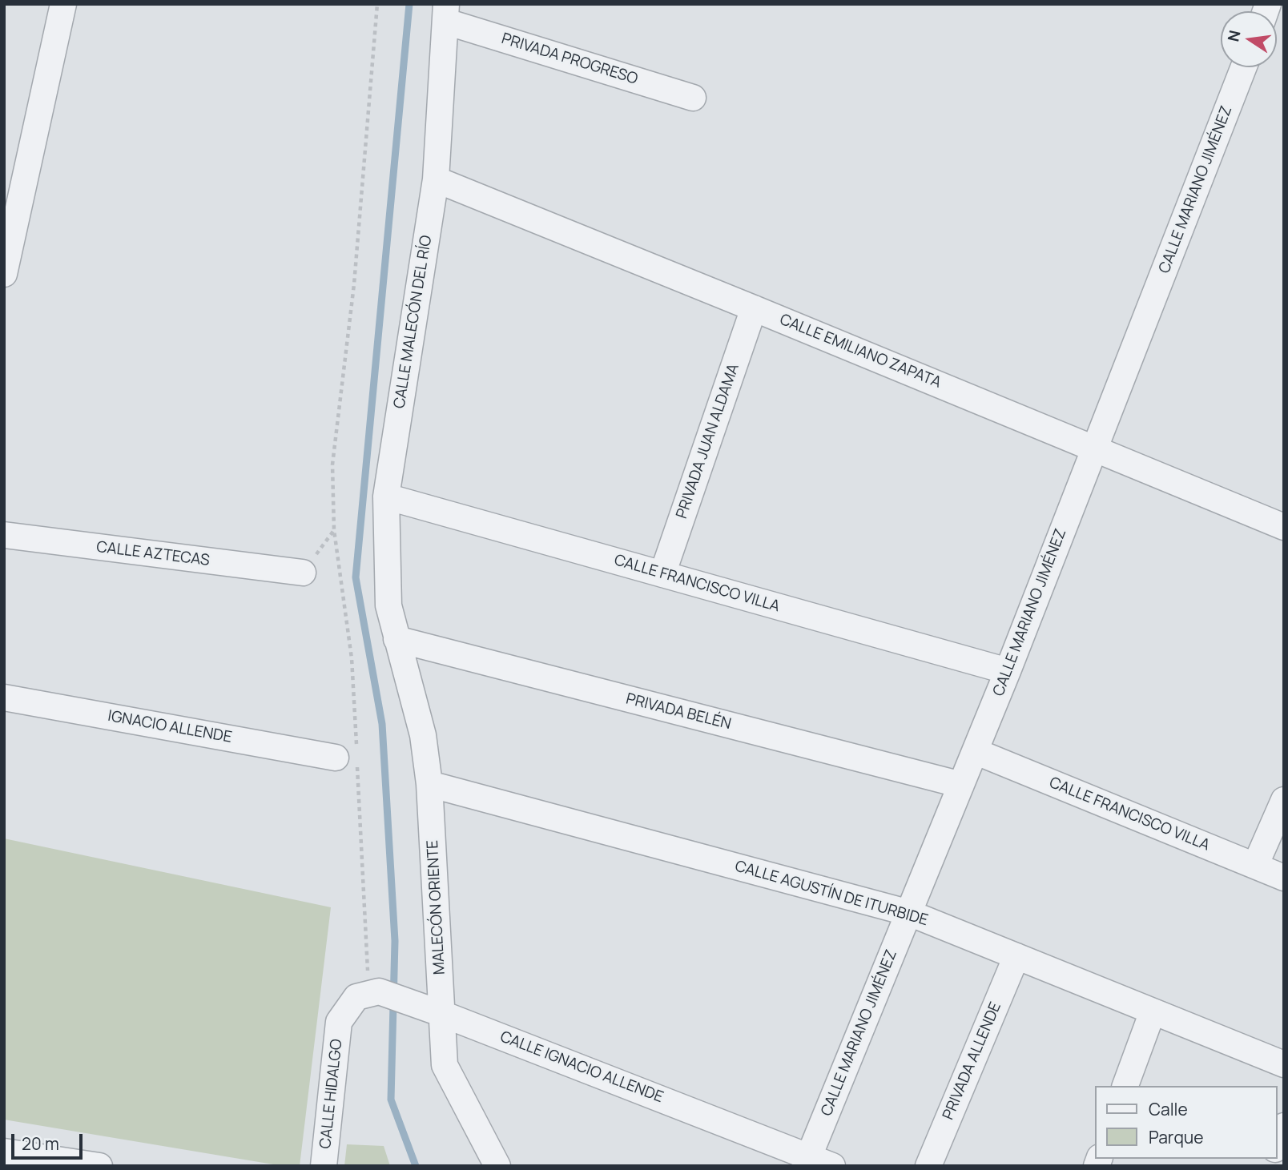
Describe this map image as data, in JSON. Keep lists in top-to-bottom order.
{
  "streets": {
    "street": [
      "PRIVADA PROGRESO",
      "CALLE MARIANO JIMÉNEZ",
      "CALLE MALECÓN DEL RÍO",
      "CALLE EMILIANO ZAPATA",
      "PRIVADA JUAN ALDAMA",
      "CALLE AZTECAS",
      "CALLE FRANCISCO VILLA",
      "PRIVADA BELÉN",
      "IGNACIO ALLENDE",
      "CALLE AGUSTÍN DE ITURBIDE",
      "MALECÓN ORIENTE",
      "PRIVADA ALLENDE",
      "CALLE IGNACIO ALLENDE",
      "CALLE HIDALGO"
    ]
  },
  "crossings": [
    ["PRIVADA PROGRESO", "CALLE MALECÓN DEL RÍO"],
    ["CALLE MARIANO JIMÉNEZ", "CALLE EMILIANO ZAPATA"],
    ["CALLE MARIANO JIMÉNEZ", "CALLE FRANCISCO VILLA"],
    ["CALLE MARIANO JIMÉNEZ", "PRIVADA BELÉN"],
    ["CALLE MARIANO JIMÉNEZ", "CALLE AGUSTÍN DE ITURBIDE"],
    ["CALLE MARIANO JIMÉNEZ", "CALLE IGNACIO ALLENDE"],
    ["CALLE MALECÓN DEL RÍO", "CALLE EMILIANO ZAPATA"],
    ["CALLE MALECÓN DEL RÍO", "CALLE FRANCISCO VILLA"],
    ["CALLE MALECÓN DEL RÍO", "PRIVADA BELÉN"],
    ["CALLE MALECÓN DEL RÍO", "MALECÓN ORIENTE"],
    ["CALLE EMILIANO ZAPATA", "PRIVADA JUAN ALDAMA"],
    ["PRIVADA JUAN ALDAMA", "CALLE FRANCISCO VILLA"],
    ["PRIVADA BELÉN", "MALECÓN ORIENTE"],
    ["CALLE AGUSTÍN DE ITURBIDE", "MALECÓN ORIENTE"],
    ["CALLE AGUSTÍN DE ITURBIDE", "PRIVADA ALLENDE"],
    ["MALECÓN ORIENTE", "CALLE IGNACIO ALLENDE"],
    ["CALLE IGNACIO ALLENDE", "CALLE HIDALGO"]
  ],
  "legend": ["Calle", "Parque"],
  "scale_bar": "20 m",
  "north": "left"
}
